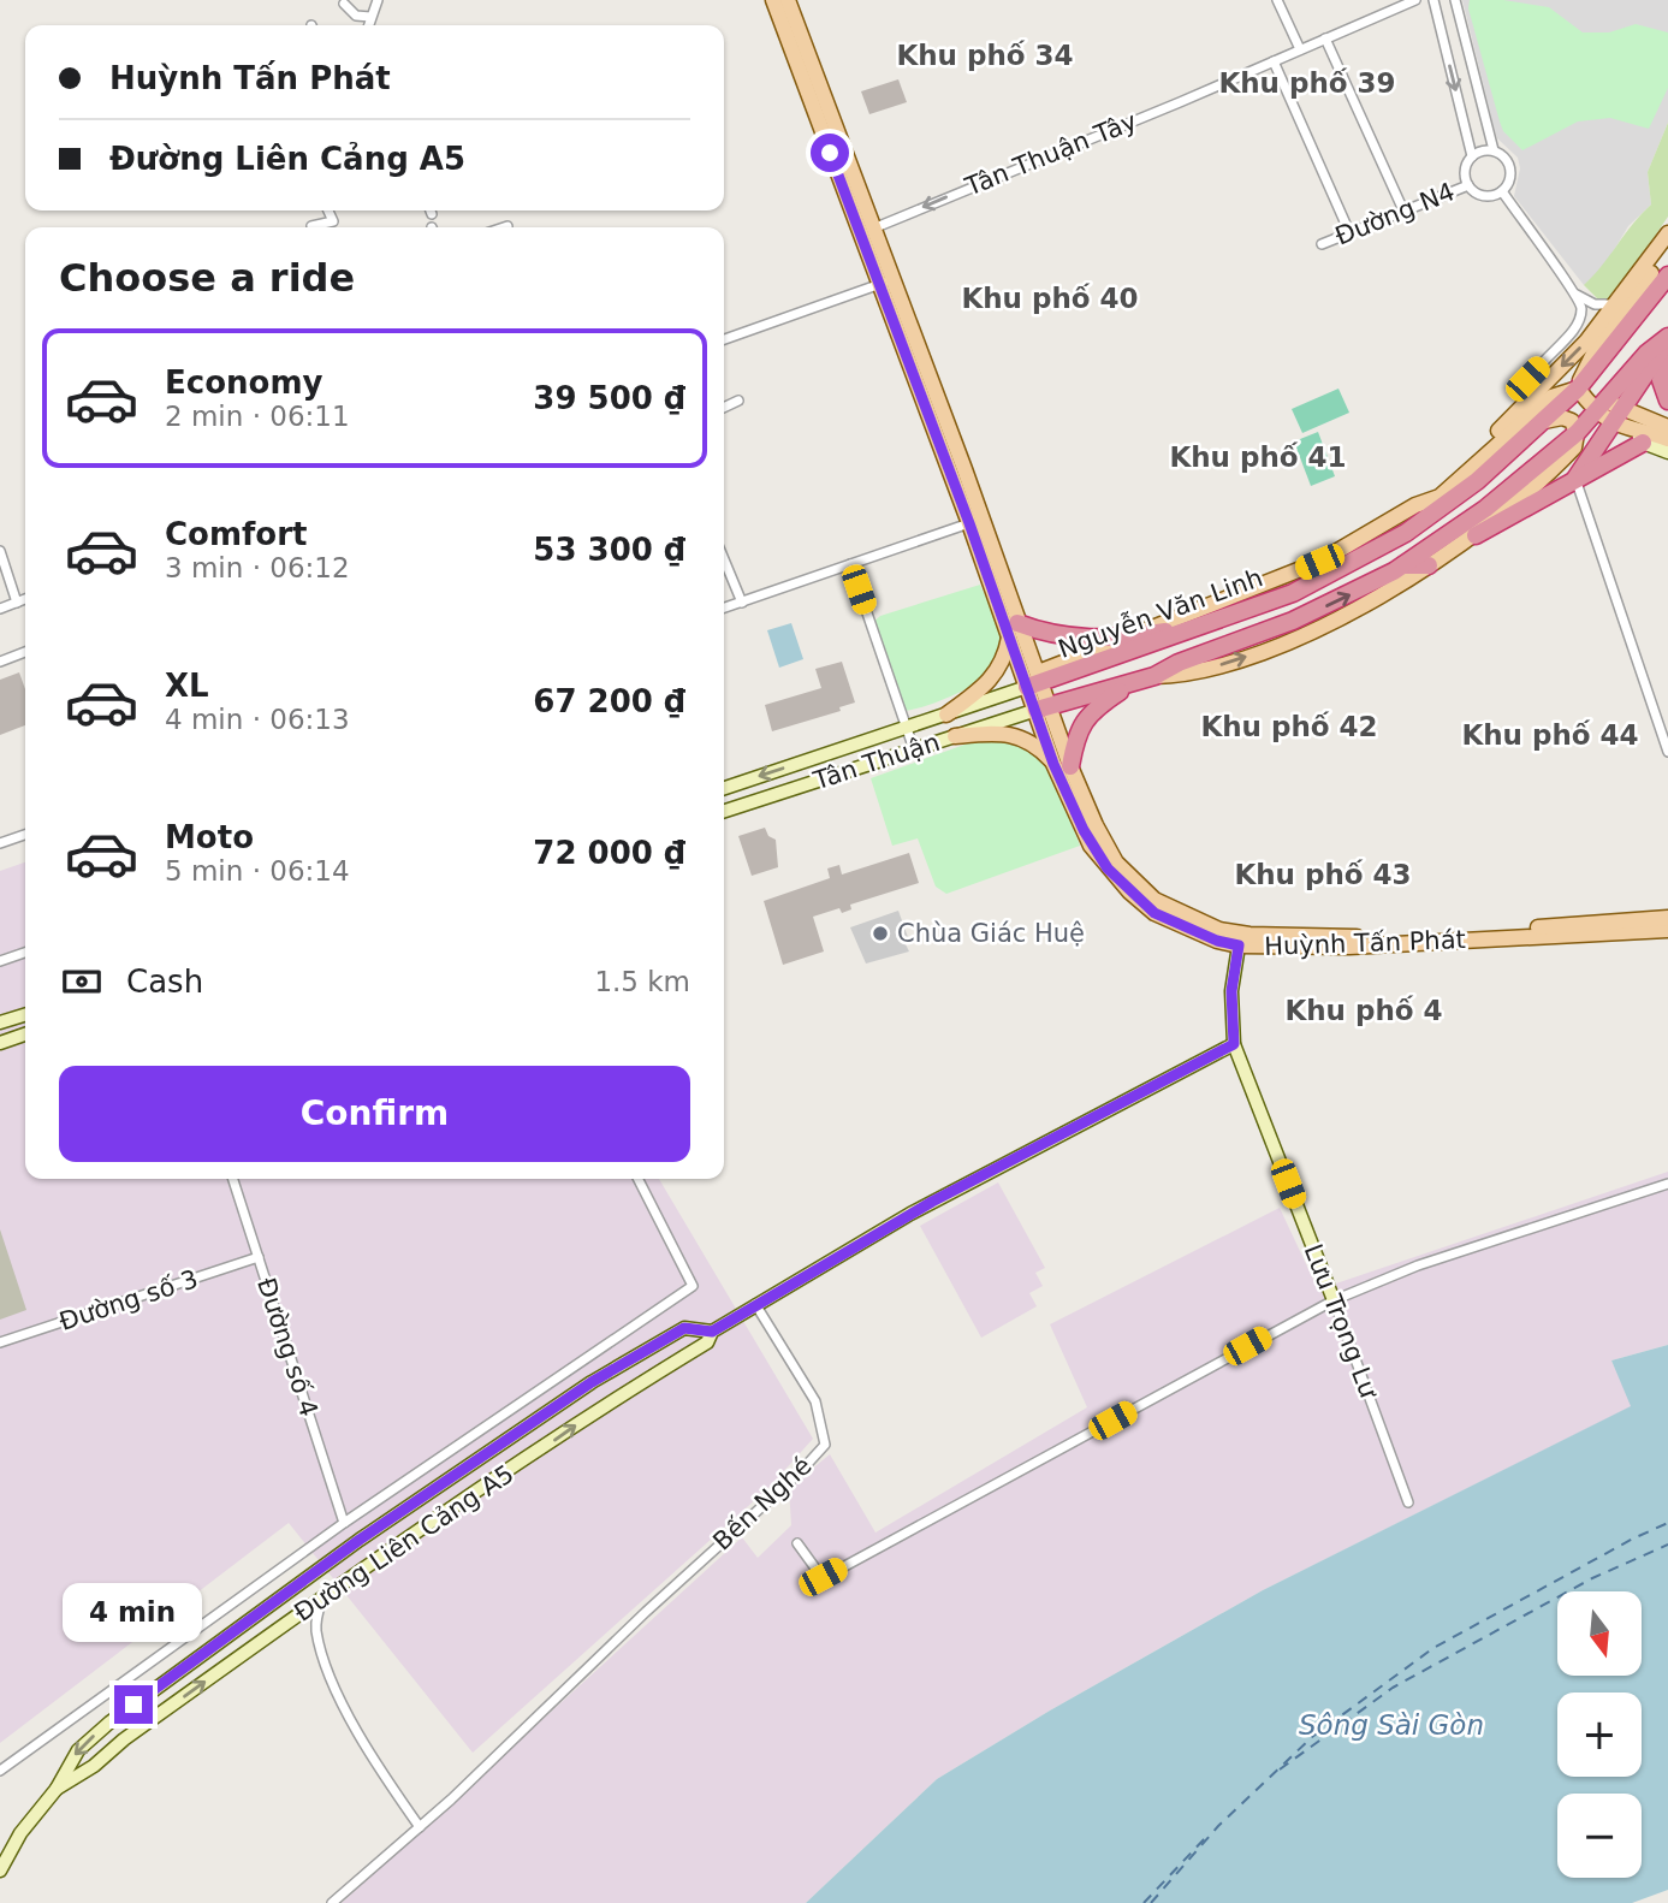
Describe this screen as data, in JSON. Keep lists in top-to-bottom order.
{
  "streets": {
    "highway": ["Nguyễn Văn Linh"],
    "main road": ["Huỳnh Tấn Phát"],
    "street": [
      "Tân Thuận Tây",
      "Đường N4",
      "Tân Thuận",
      "Đường số 3",
      "Lưu Trọng Lư",
      "Đường số 4",
      "Bến Nghé",
      "Đường Liên Cảng A5"
    ]
  },
  "crossings": [
    ["Tân Thuận Tây", "Huỳnh Tấn Phát"],
    ["Nguyễn Văn Linh", "Tân Thuận"],
    ["Nguyễn Văn Linh", "Huỳnh Tấn Phát"],
    ["Tân Thuận", "Huỳnh Tấn Phát"],
    ["Huỳnh Tấn Phát", "Lưu Trọng Lư"],
    ["Đường số 3", "Đường số 4"],
    ["Bến Nghé", "Đường Liên Cảng A5"]
  ],
  "one_way": ["Tân Thuận Tây"],
  "districts": [
    "Khu phố 34",
    "Khu phố 39",
    "Khu phố 40",
    "Khu phố 41",
    "Khu phố 42",
    "Khu phố 44",
    "Khu phố 43",
    "Khu phố 4"
  ],
  "water": ["Sông Sài Gòn"],
  "places": ["Chùa Giác Huệ"],
  "north": "bottom",
  "page": {
    "banner": ["Huỳnh Tấn Phát", "Đường Liên Cảng A5"],
    "heading": "Choose a ride",
    "list": [
      {
        "name": "Economy",
        "note": "2 min · 06:11",
        "value": "39 500 ₫"
      },
      {
        "name": "Comfort",
        "note": "3 min · 06:12",
        "value": "53 300 ₫"
      },
      {
        "name": "XL",
        "note": "4 min · 06:13",
        "value": "67 200 ₫"
      },
      {
        "name": "Moto",
        "note": "5 min · 06:14",
        "value": "72 000 ₫"
      }
    ],
    "pay": ["Cash", "1.5 km"],
    "buttons": "Confirm",
    "bubble": "4 min",
    "map_buttons": ["+", "−"]
  }
}
